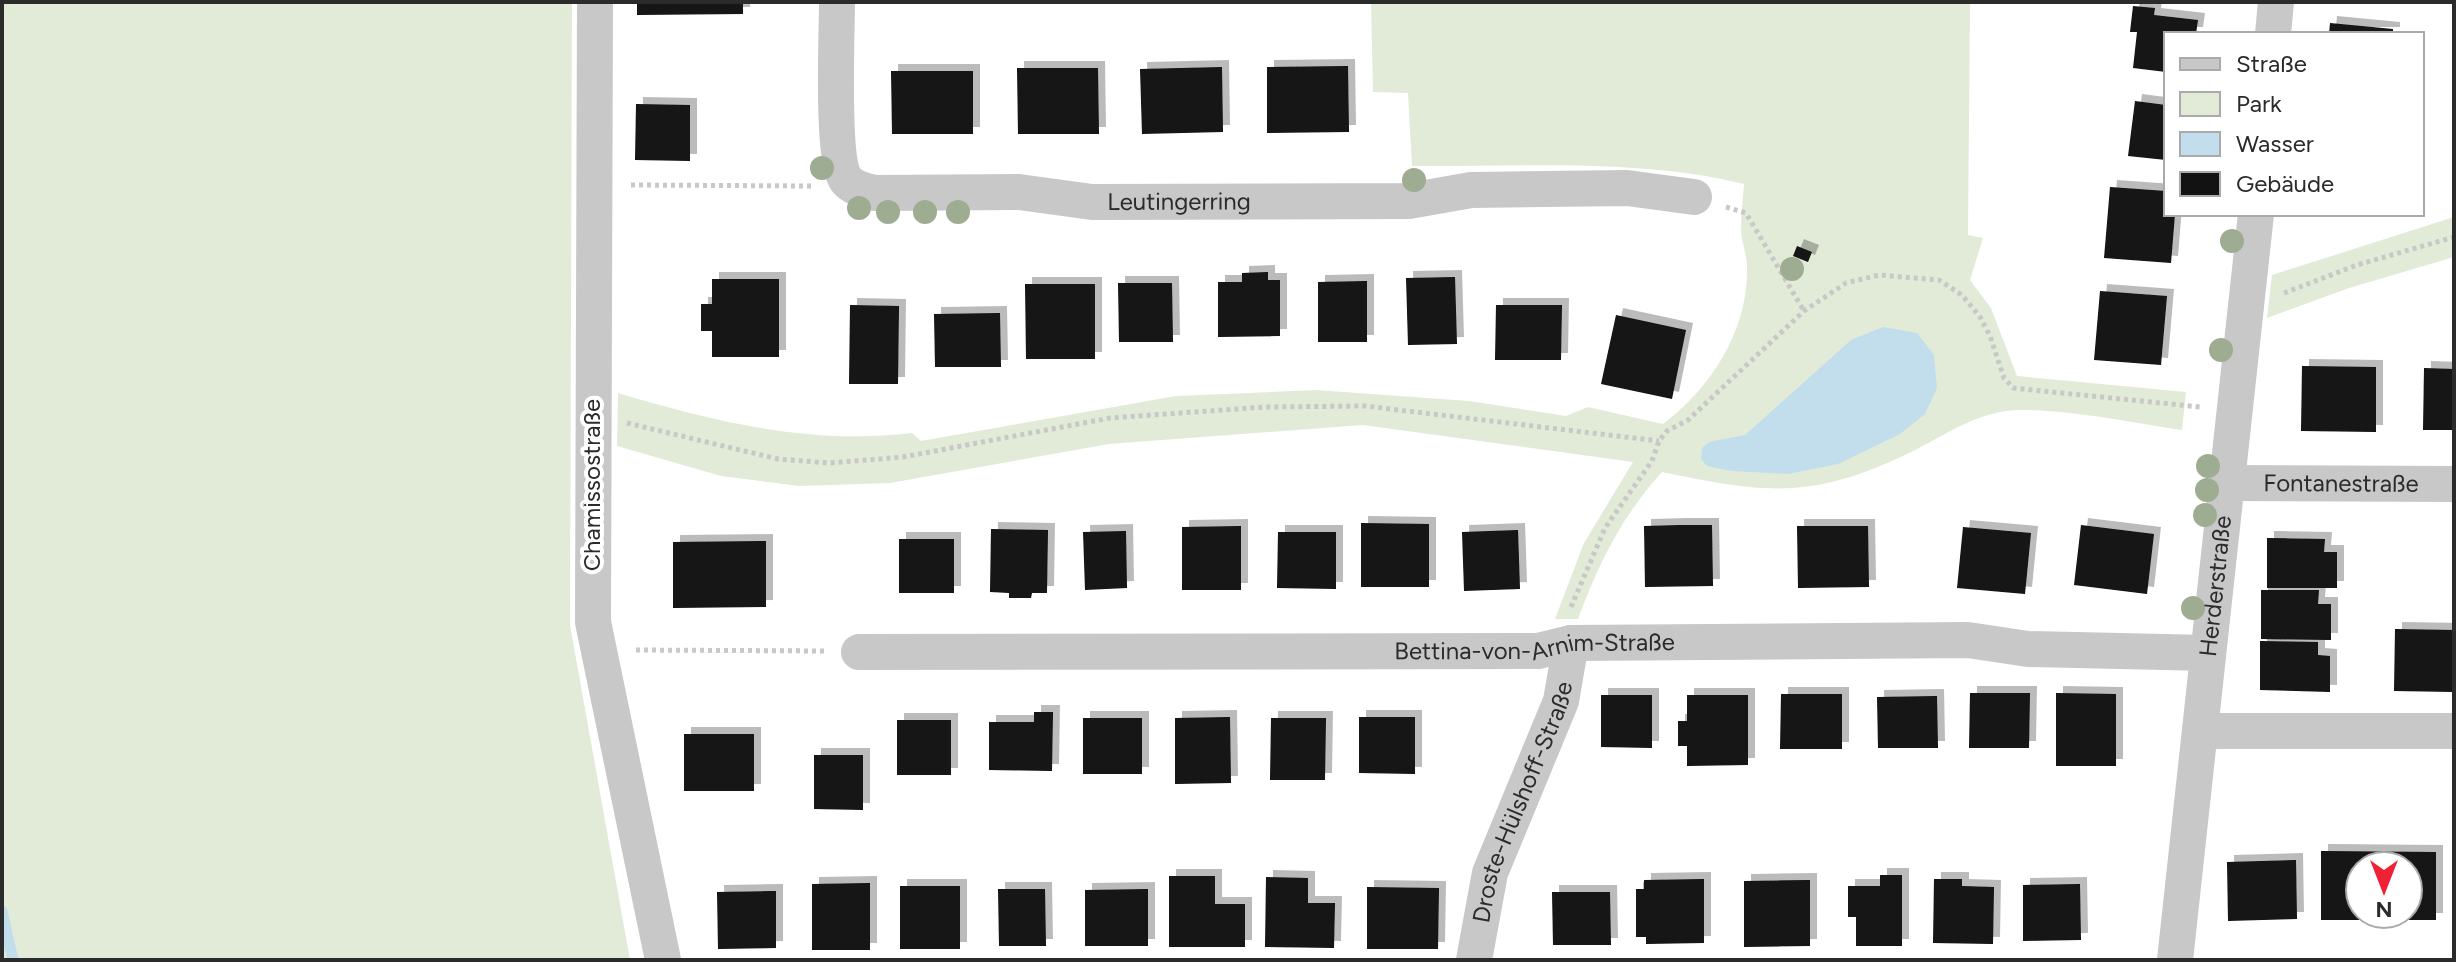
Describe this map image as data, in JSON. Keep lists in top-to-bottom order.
{
  "streets": {
    "street": [
      "Leutingerring",
      "Fontanestraße",
      "Chamissostraße",
      "Herderstraße",
      "Bettina-von-Arnim-Straße",
      "Droste-Hülshoff-Straße"
    ]
  },
  "crossings": [
    ["Fontanestraße", "Herderstraße"],
    ["Herderstraße", "Bettina-von-Arnim-Straße"],
    ["Bettina-von-Arnim-Straße", "Droste-Hülshoff-Straße"]
  ],
  "legend": [
    "Straße",
    "Park",
    "Wasser",
    "Gebäude"
  ],
  "north": "bottom"
}
